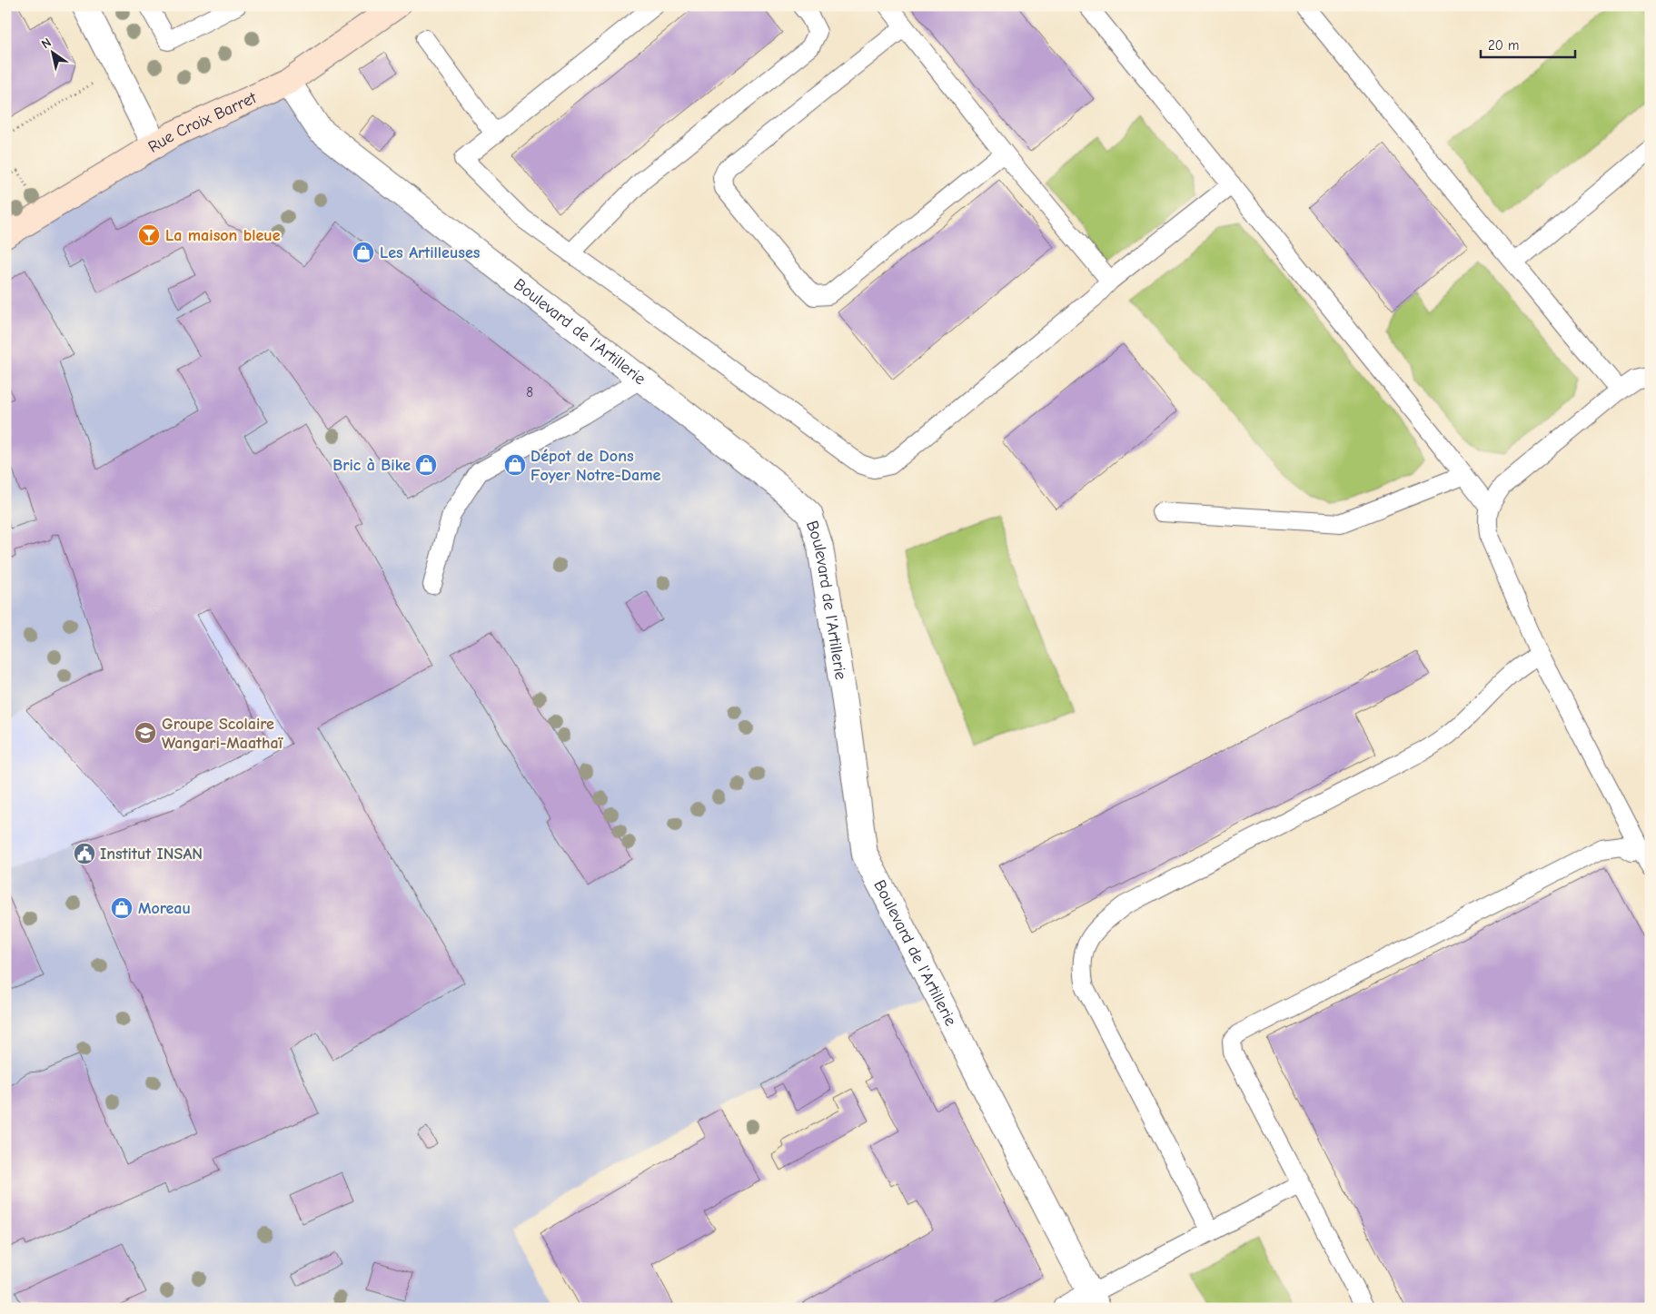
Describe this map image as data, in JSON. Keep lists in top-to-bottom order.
{
  "streets": {
    "street": ["Rue Croix Barret", "Boulevard de l'Artillerie"]
  },
  "crossings": [
    ["Rue Croix Barret", "Boulevard de l'Artillerie"]
  ],
  "places": {
    "bar": ["La maison bleue"],
    "shop": [
      "Les Artilleuses",
      "Bric à Bike",
      "Dépot de Dons Foyer Notre-Dame",
      "Moreau"
    ],
    "school or university": ["Groupe Scolaire Wangari-Maathaï"],
    "public building": ["Institut INSAN"]
  },
  "house_numbers": ["8"],
  "scale_bar": "20 m",
  "north": "top left"
}
